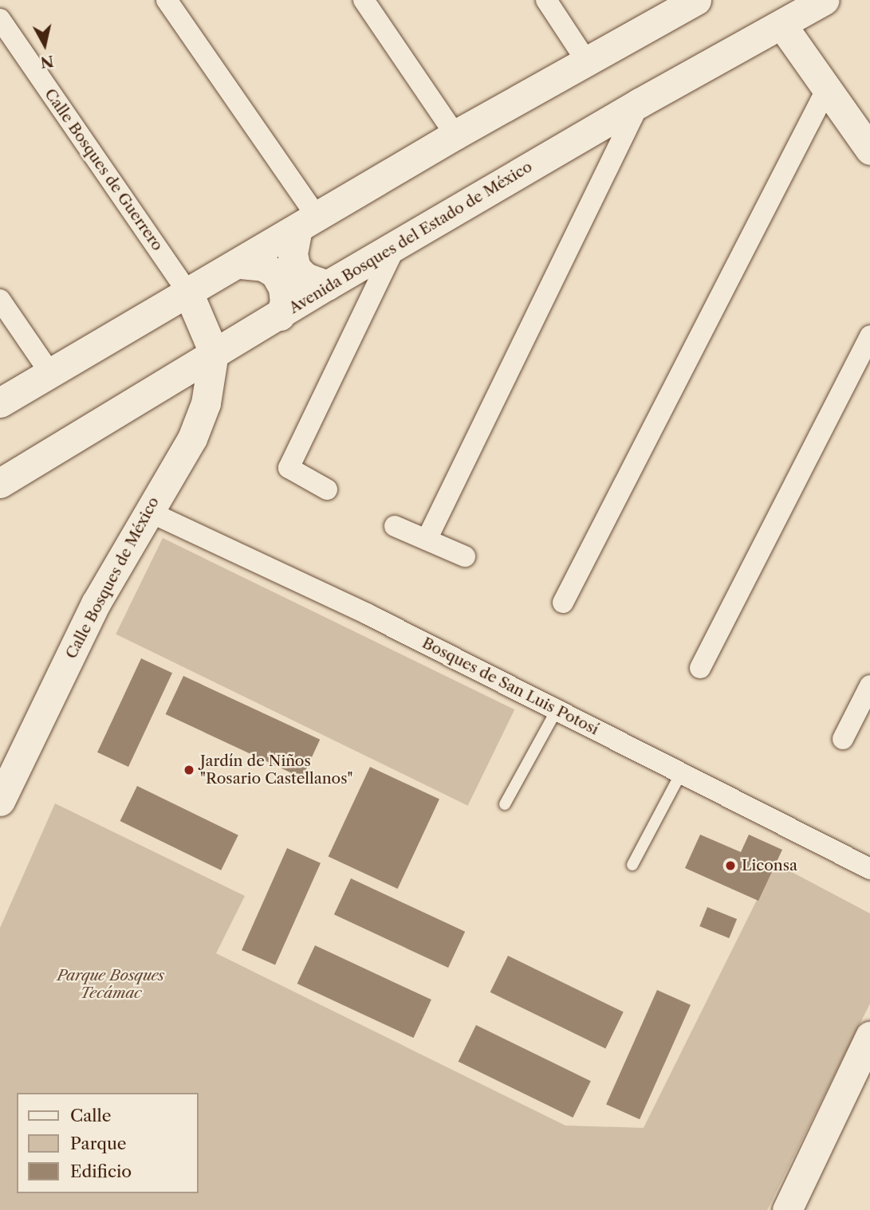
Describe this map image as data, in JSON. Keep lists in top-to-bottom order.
{
  "streets": {
    "street": [
      "Calle Bosques de Guerrero",
      "Avenida Bosques del Estado de México",
      "Calle Bosques de México",
      "Bosques de San Luis Potosí"
    ]
  },
  "crossings": [
    ["Avenida Bosques del Estado de México", "Calle Bosques de México"],
    ["Calle Bosques de México", "Bosques de San Luis Potosí"]
  ],
  "parks": ["Parque Bosques Tecámac"],
  "places": ["Jardín de Niños \"Rosario Castellanos\"", "Liconsa"],
  "legend": ["Calle", "Parque", "Edificio"],
  "north": "bottom"
}
